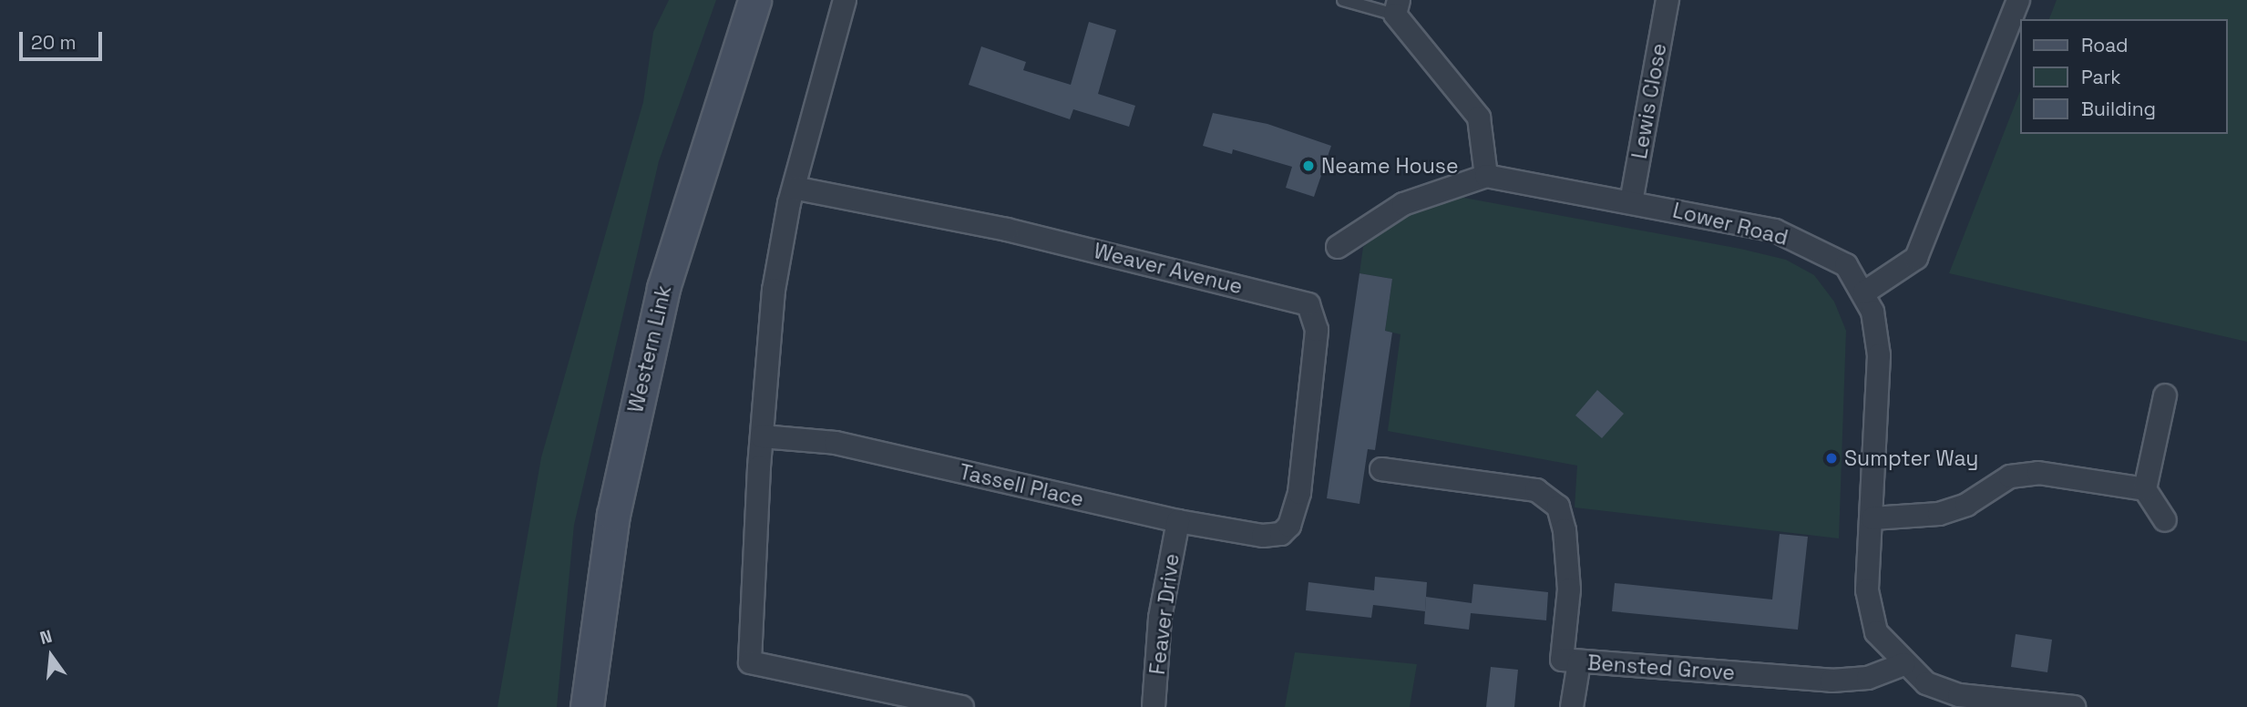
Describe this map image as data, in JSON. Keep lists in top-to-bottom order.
{
  "streets": {
    "main road": ["Western Link"],
    "street": [
      "Lewis Close",
      "Lower Road",
      "Weaver Avenue",
      "Tassell Place",
      "Feaver Drive",
      "Bensted Grove"
    ]
  },
  "crossings": [
    ["Lewis Close", "Lower Road"],
    ["Lower Road", "Bensted Grove"],
    ["Weaver Avenue", "Tassell Place"],
    ["Tassell Place", "Feaver Drive"]
  ],
  "places": ["Neame House", "Sumpter Way"],
  "legend": ["Road", "Park", "Building"],
  "scale_bar": "20 m",
  "north": "top"
}
